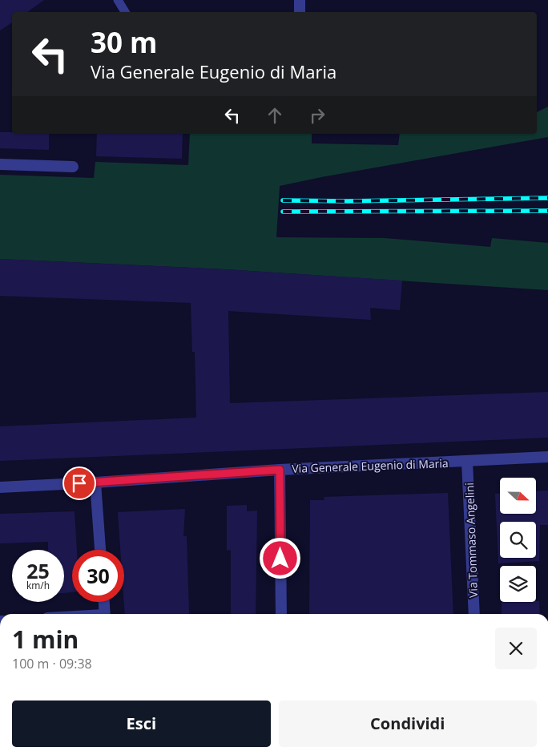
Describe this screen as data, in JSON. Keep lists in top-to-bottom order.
{
  "streets": {
    "street": ["Via Generale Eugenio di Maria", "Via Tommaso Angelini"]
  },
  "crossings": [
    ["Via Generale Eugenio di Maria", "Via Tommaso Angelini"]
  ],
  "north": "right",
  "page": {
    "turn": ["30 m", "Via Generale Eugenio di Maria"],
    "speed": "25 km/h",
    "limit": "30",
    "heading": ["1 min", "100 m · 09:38"],
    "buttons": ["Esci", "Condividi"]
  }
}
